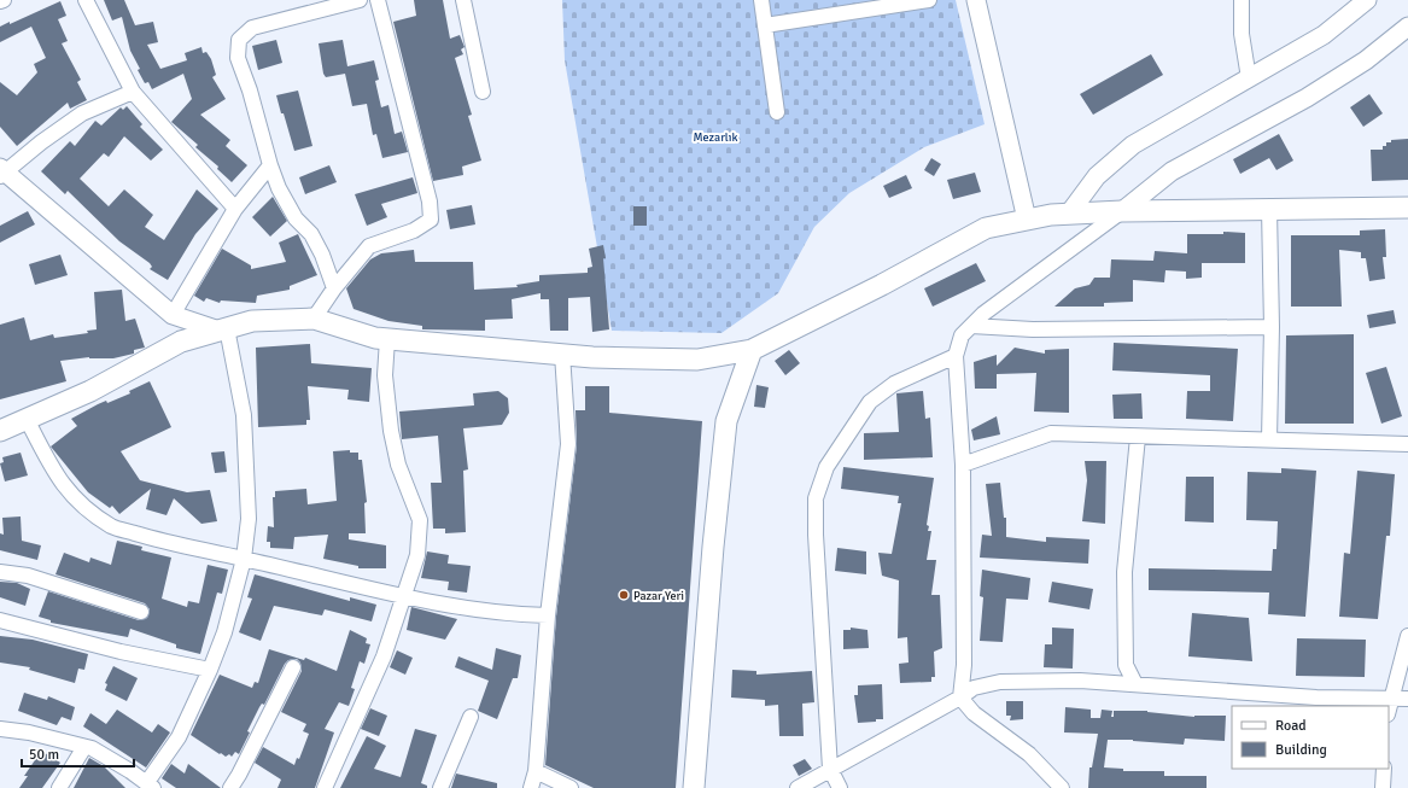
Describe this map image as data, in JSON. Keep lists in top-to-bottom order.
{
  "parks": ["Mezarlık"],
  "places": ["Pazar Yeri"],
  "legend": ["Road", "Building"],
  "scale_bar": "50 m"
}
